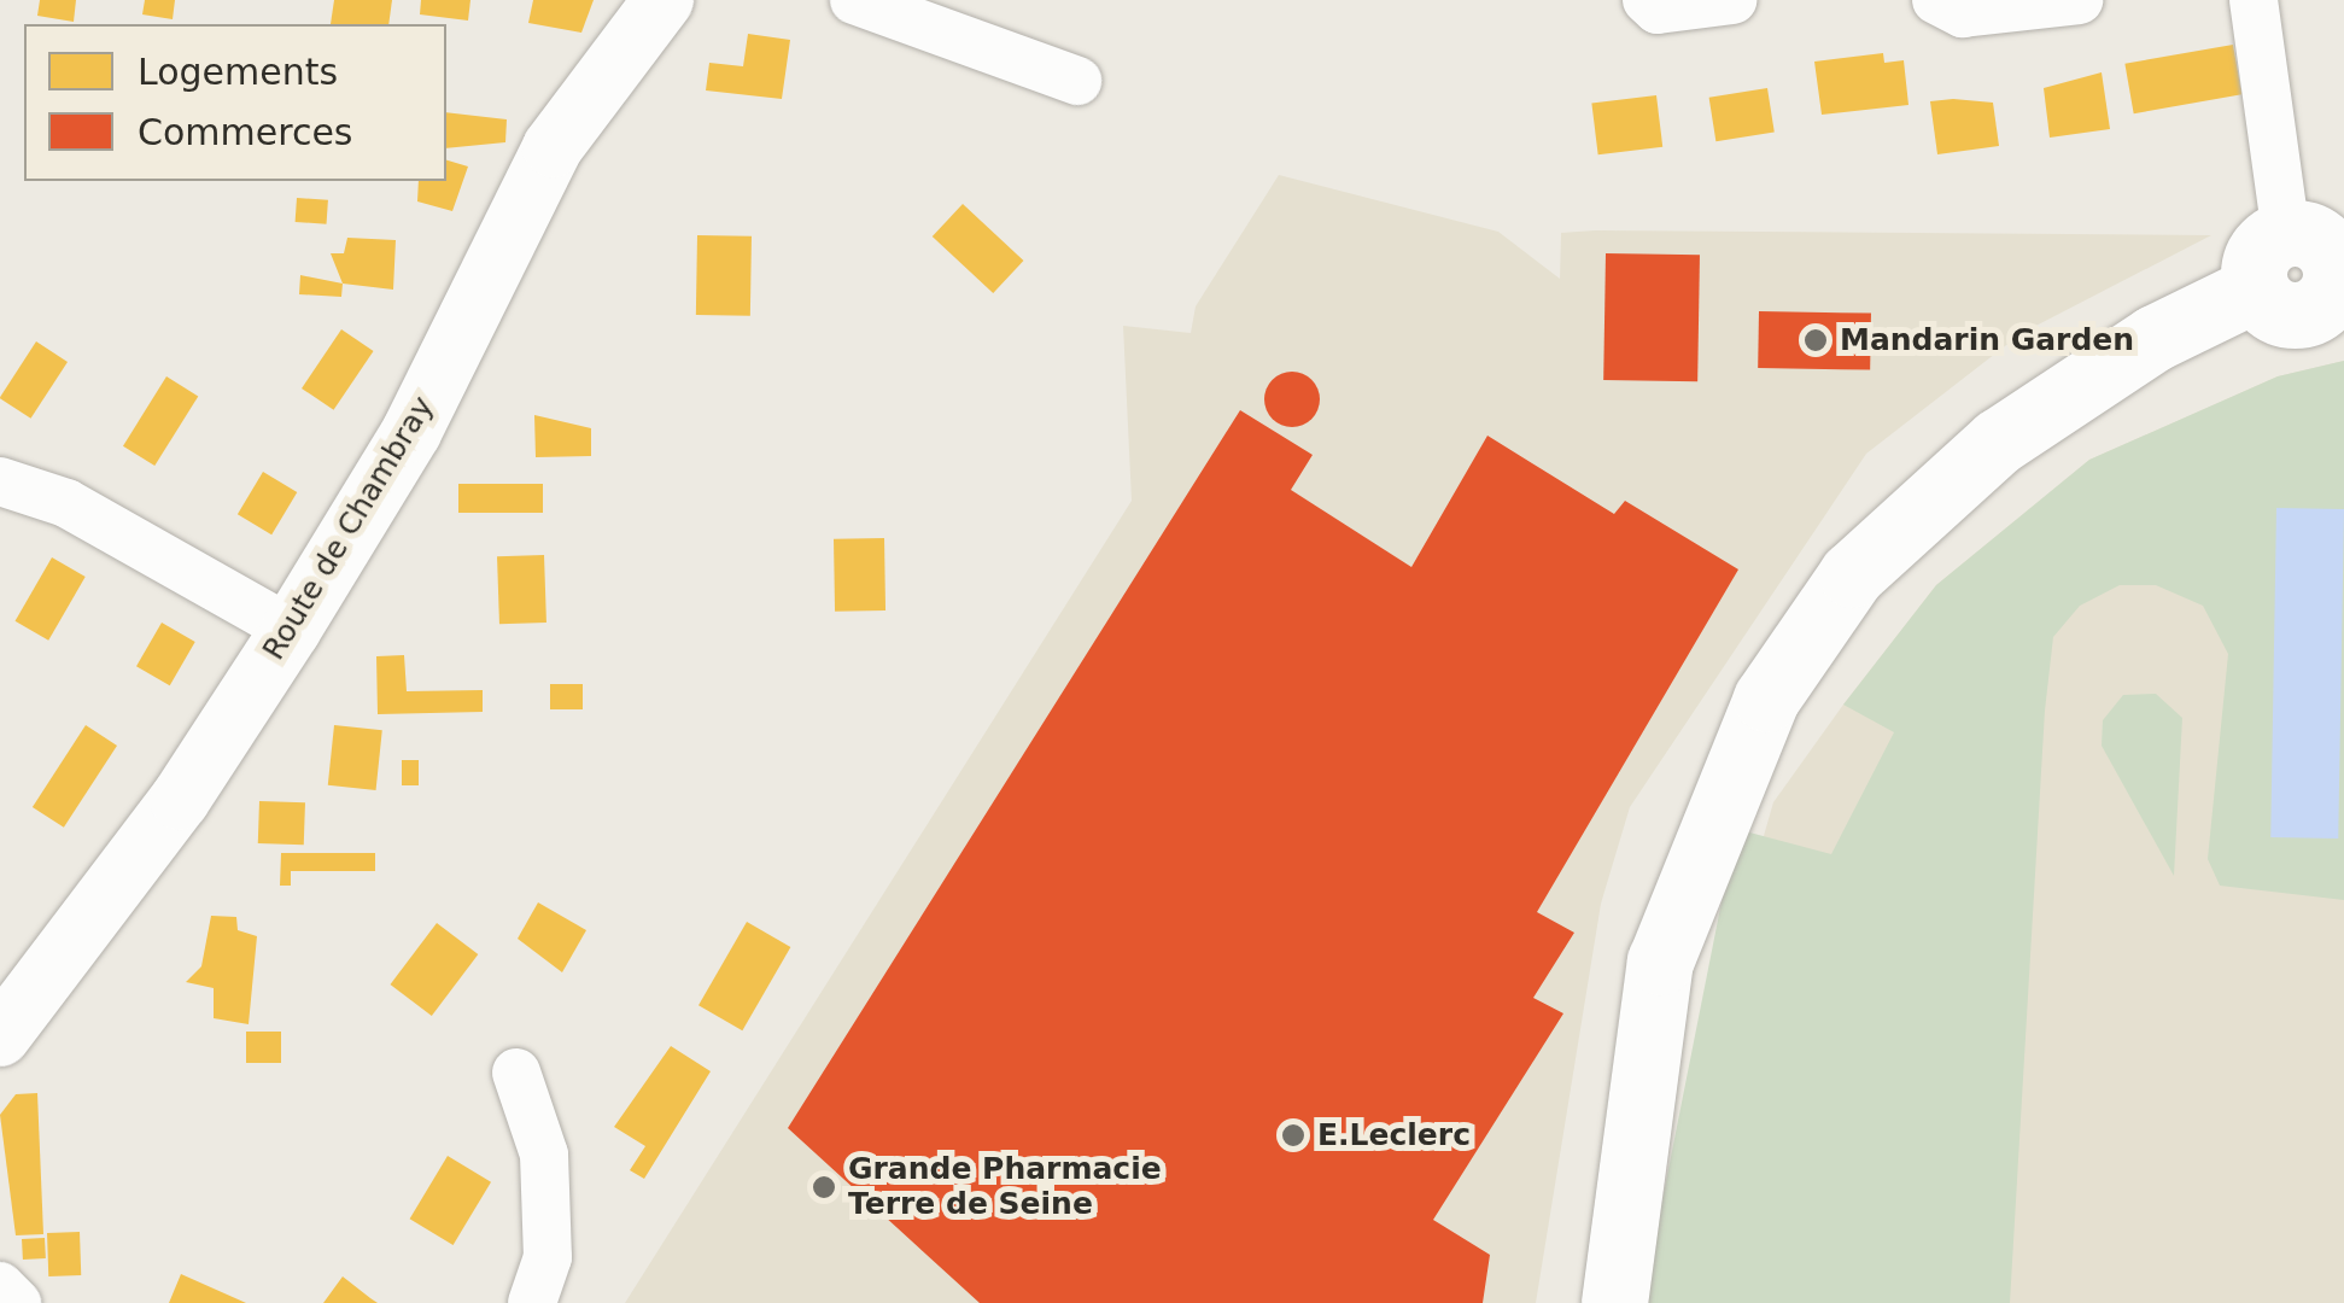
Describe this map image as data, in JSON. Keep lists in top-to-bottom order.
{
  "streets": {
    "street": ["Route de Chambray"]
  },
  "places": ["Mandarin Garden", "E.Leclerc", "Grande Pharmacie Terre de Seine"],
  "legend": ["Logements", "Commerces"]
}
